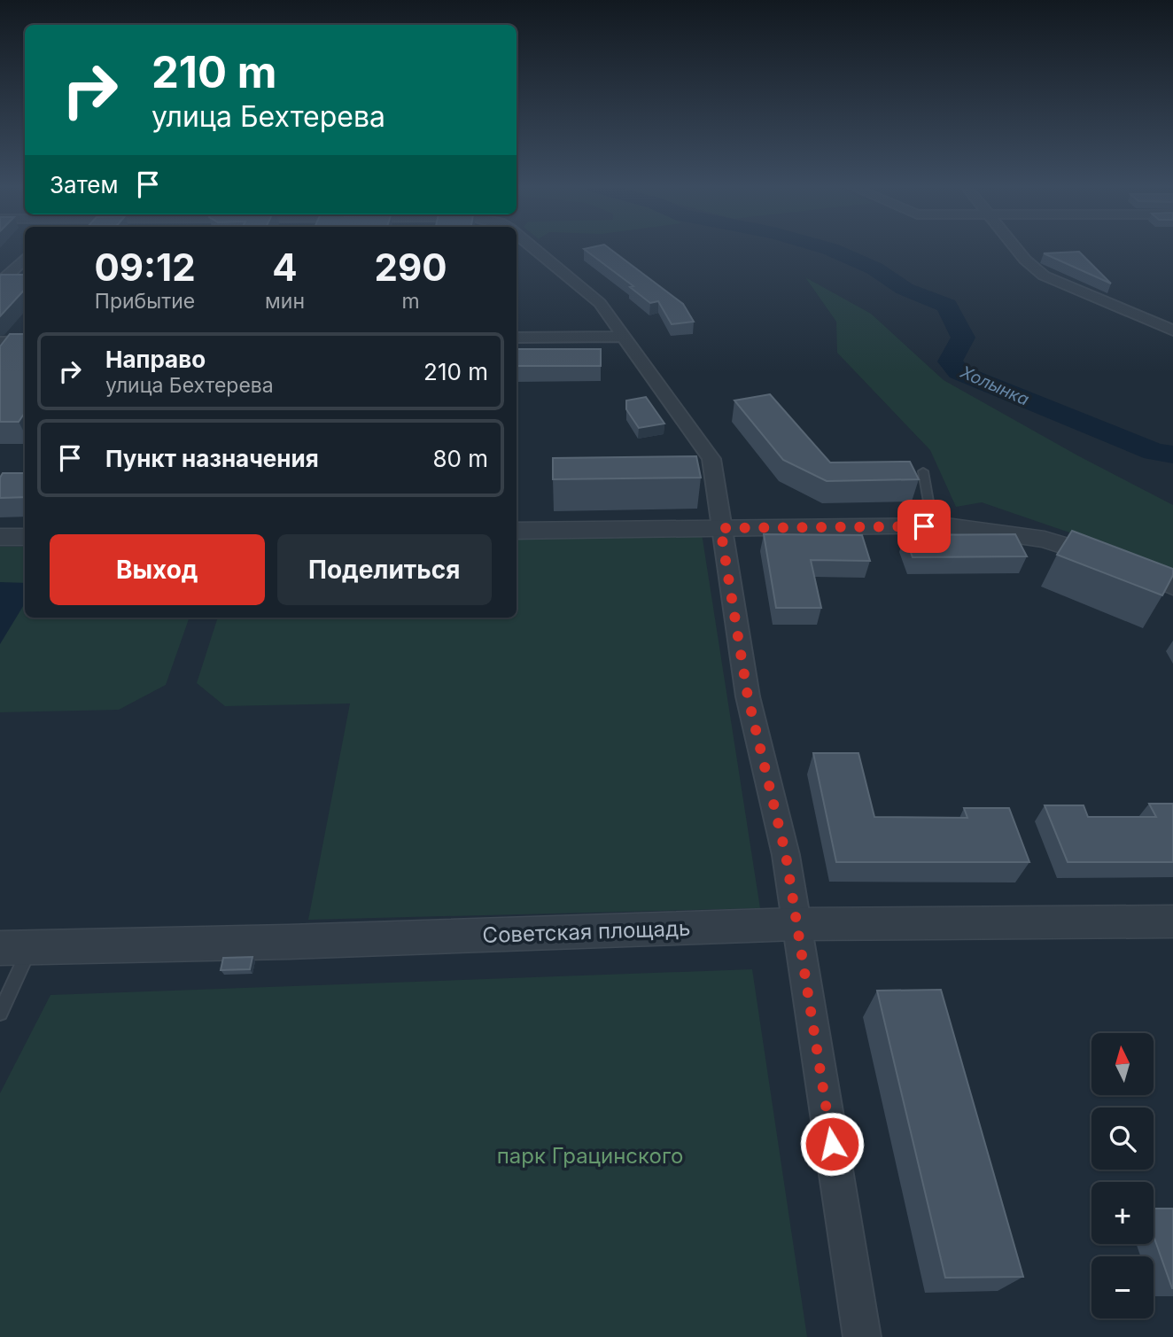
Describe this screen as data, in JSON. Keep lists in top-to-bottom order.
{
  "streets": {
    "street": ["Советская площадь"]
  },
  "water": ["Холынка"],
  "parks": ["парк Грацинского"],
  "north": "top",
  "page": {
    "turn": ["210 m", "улица Бехтерева"],
    "then": "Затем",
    "eta": [
      "09:12",
      "Прибытие",
      "4",
      "мин",
      "290",
      "m"
    ],
    "list": [
      {
        "name": "Направо",
        "note": "улица Бехтерева",
        "value": "210 m"
      },
      {
        "name": "Пункт назначения",
        "value": "80 m"
      }
    ],
    "buttons": ["Выход", "Поделиться"],
    "map_buttons": ["+", "−"]
  }
}
